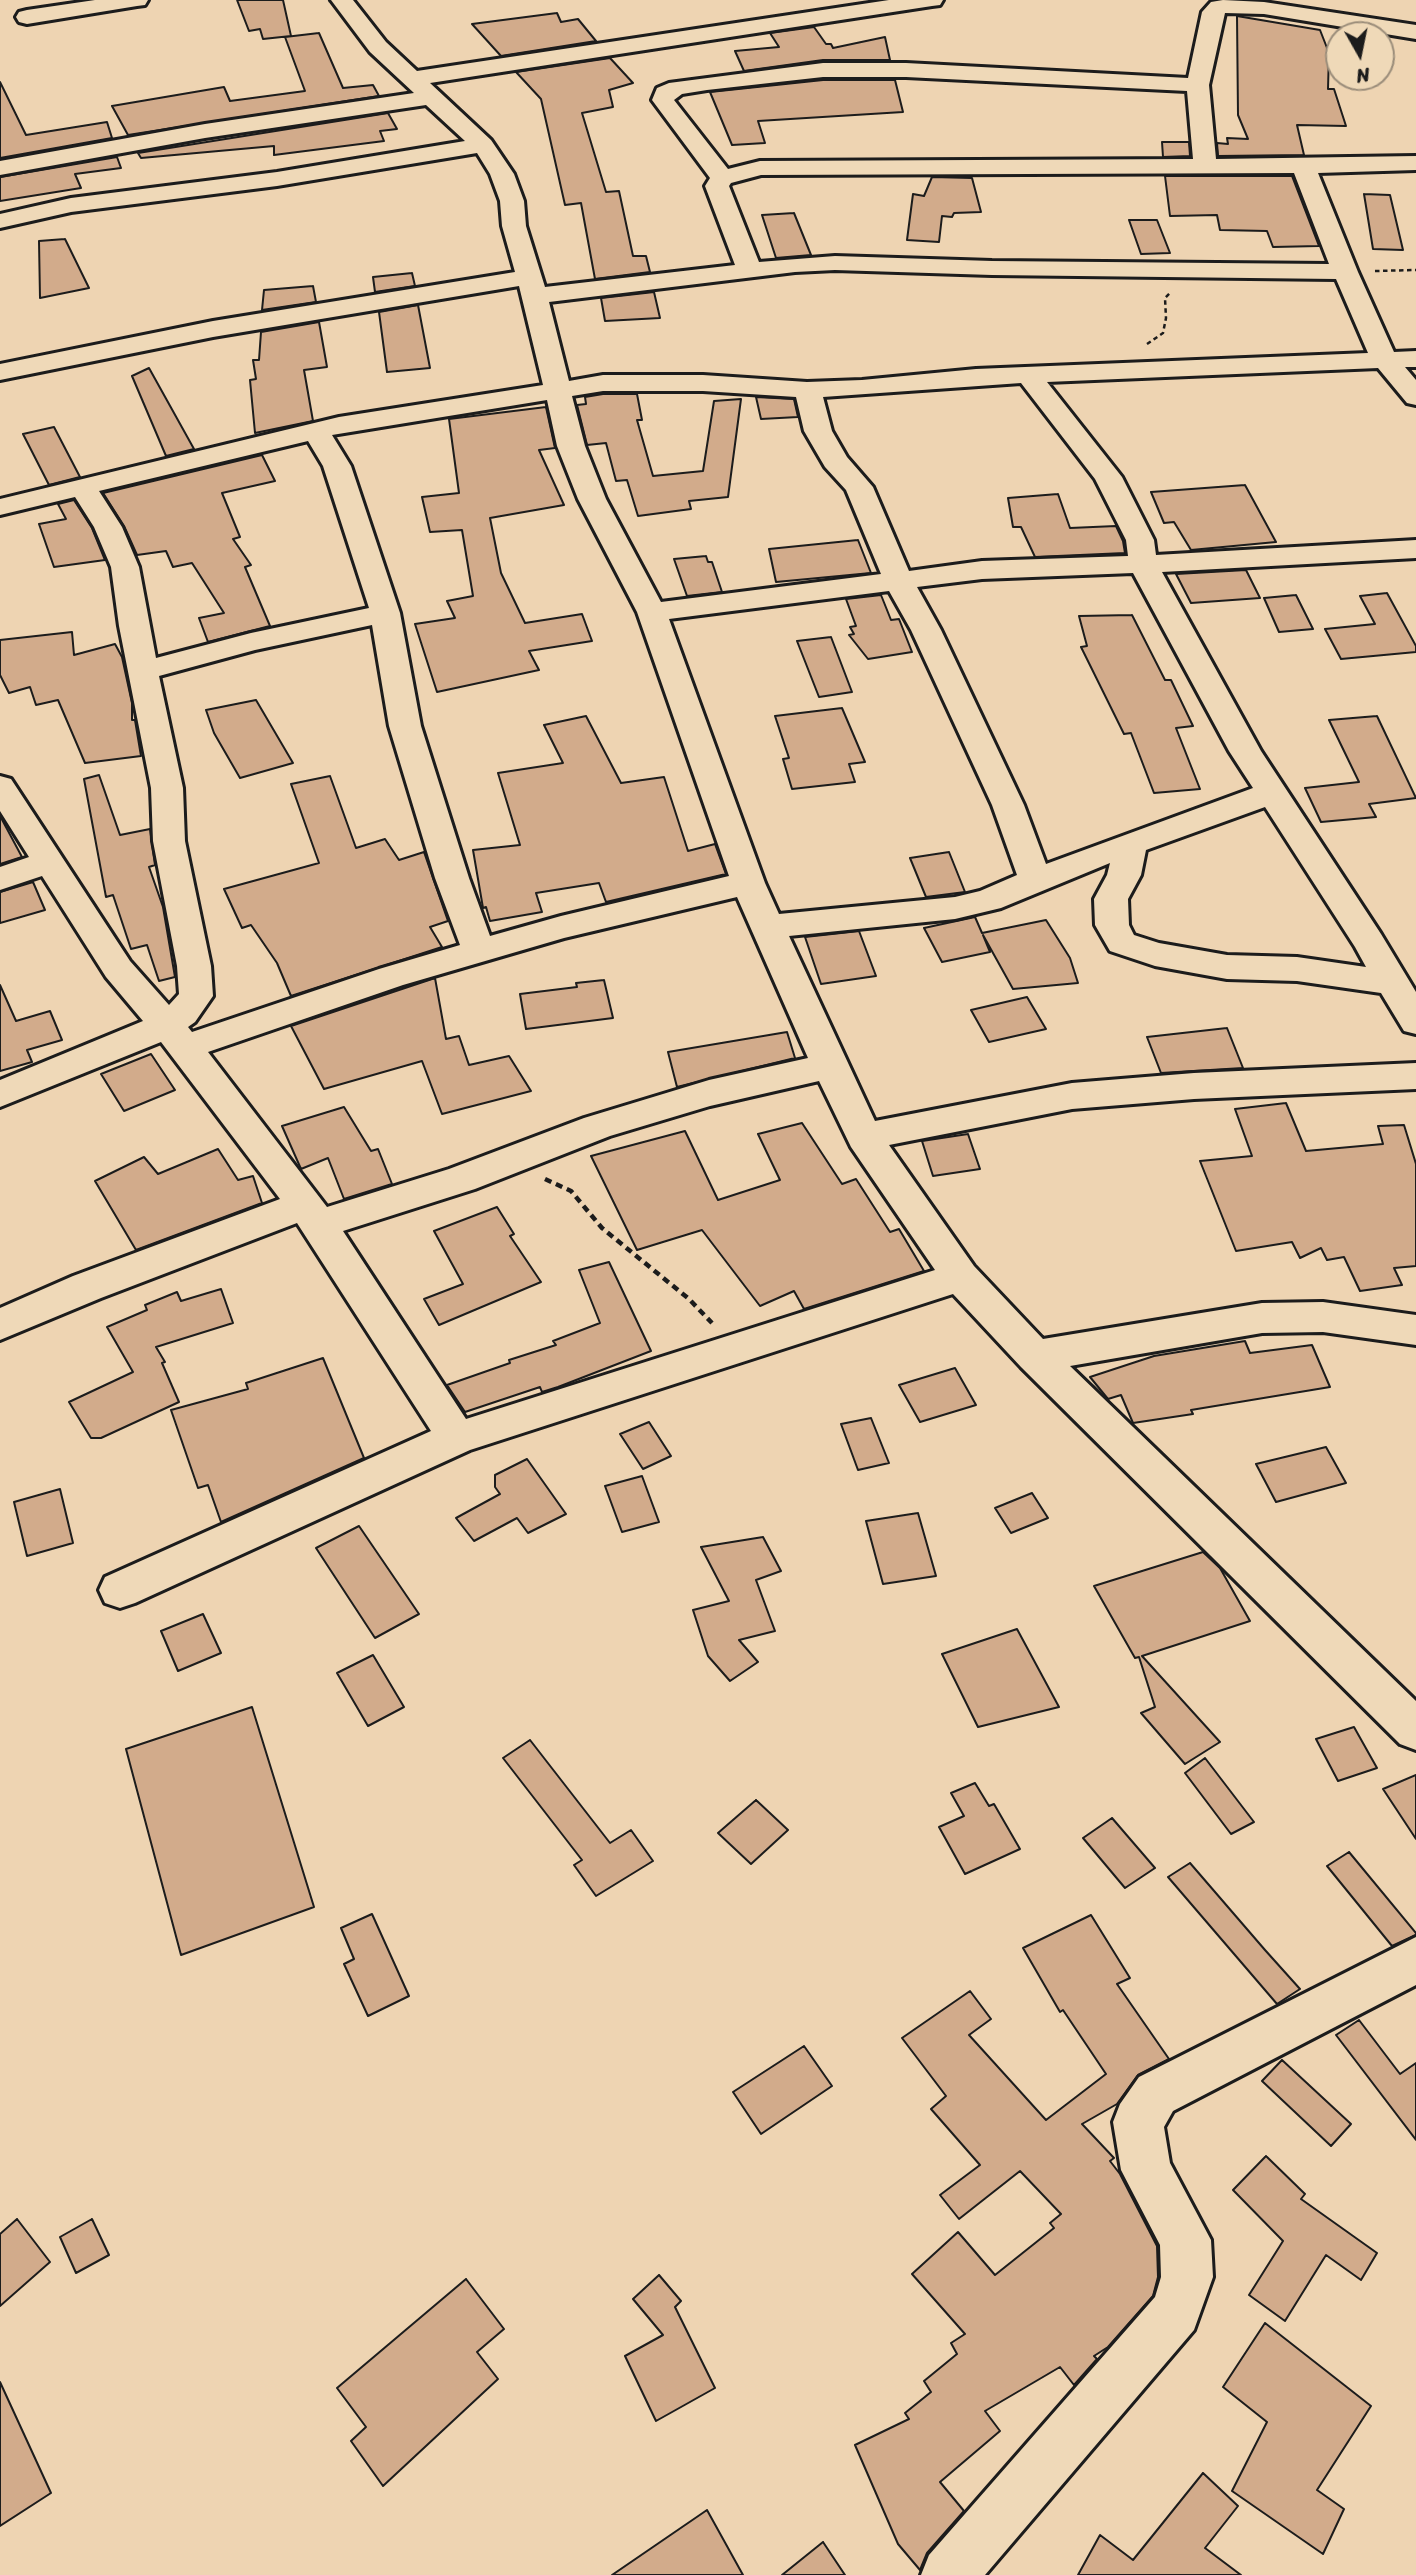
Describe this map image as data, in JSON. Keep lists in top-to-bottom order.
{
  "north": "bottom"
}
